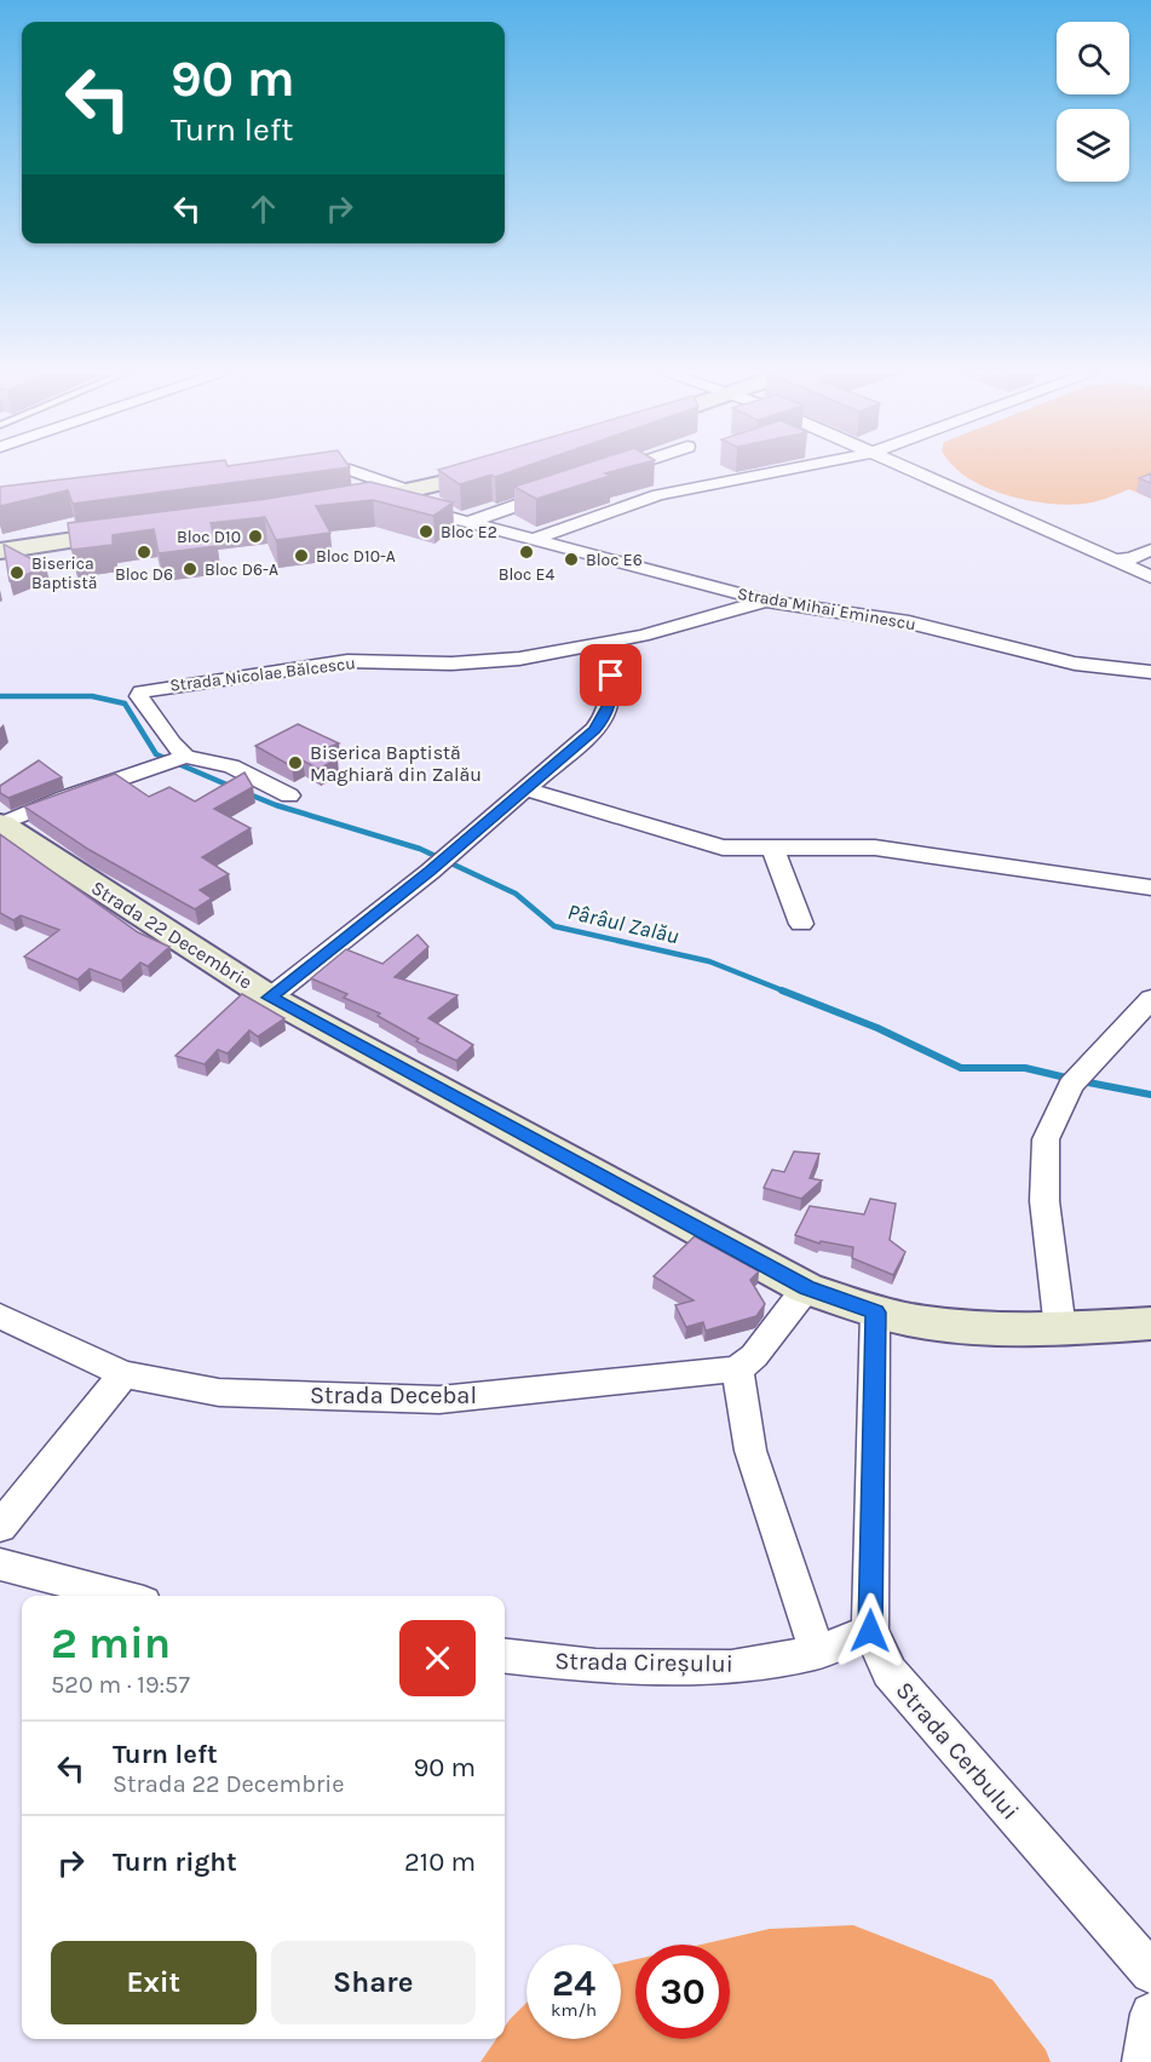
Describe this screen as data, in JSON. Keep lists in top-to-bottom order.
{
  "streets": {
    "main road": ["Strada 22 Decembrie"],
    "street": [
      "Strada Mihai Eminescu",
      "Strada Nicolae Bălcescu",
      "Strada Decebal",
      "Strada Cireșului",
      "Strada Cerbului"
    ]
  },
  "crossings": [
    ["Strada Mihai Eminescu", "Strada Nicolae Bălcescu"],
    ["Strada 22 Decembrie", "Strada Cerbului"],
    ["Strada Cireșului", "Strada Cerbului"]
  ],
  "water": ["Pârâul Zalău"],
  "places": [
    "Bloc E2",
    "Bloc D10",
    "Bloc D6",
    "Bloc E4",
    "Bloc D10-A",
    "Bloc E6",
    "Bloc D6-A",
    "Biserica Baptistă",
    "Biserica Baptistă Maghiară din Zalău"
  ],
  "page": {
    "turn": ["90 m", "Turn left"],
    "heading": ["2 min", "520 m · 19:57"],
    "list": [
      {
        "name": "Turn left",
        "note": "Strada 22 Decembrie",
        "value": "90 m"
      },
      {
        "name": "Turn right",
        "value": "210 m"
      }
    ],
    "buttons": ["Exit", "Share"],
    "speed": "24 km/h",
    "limit": "30"
  }
}
